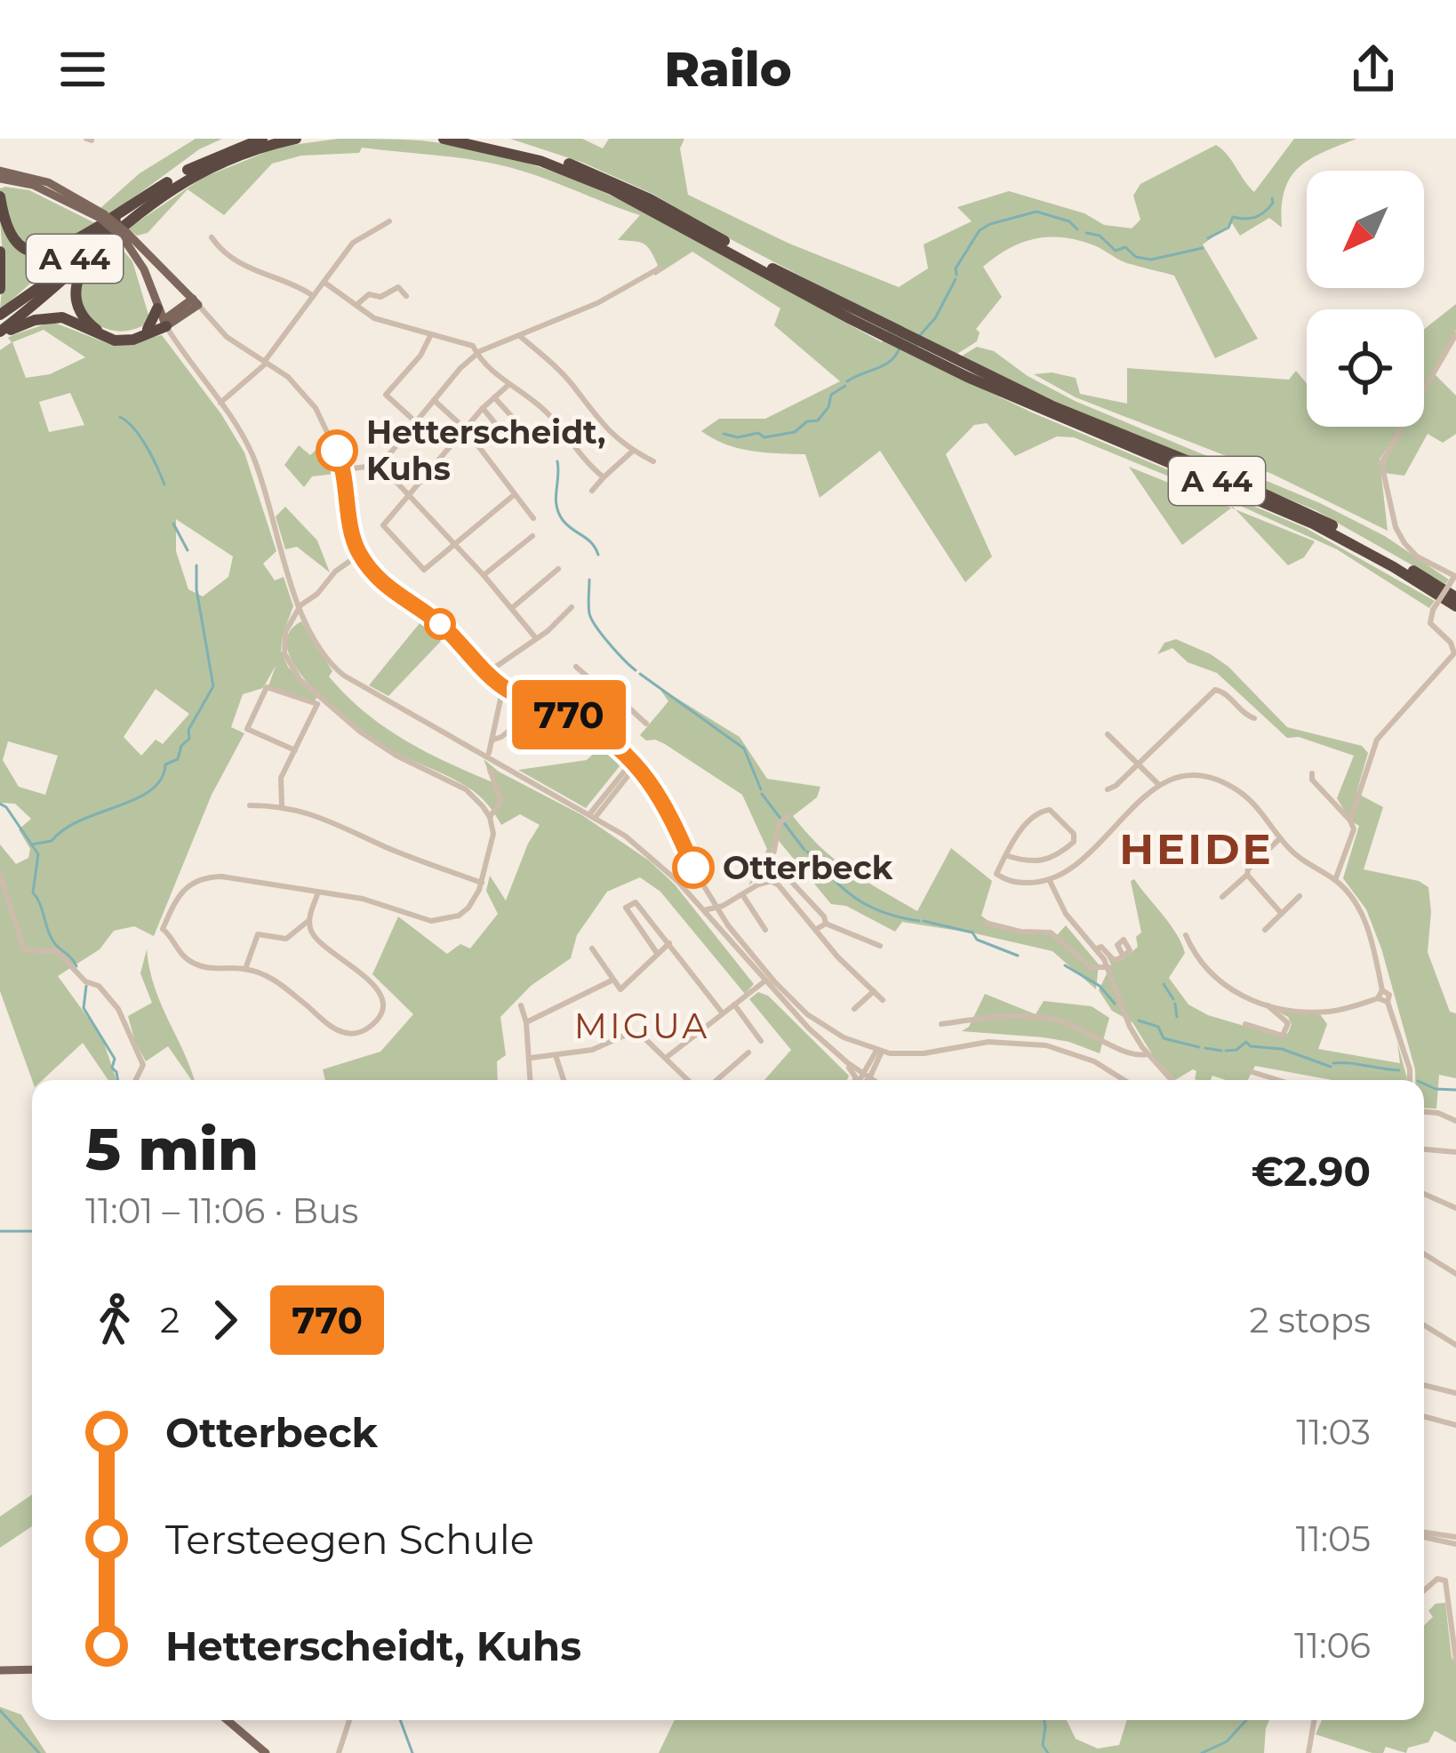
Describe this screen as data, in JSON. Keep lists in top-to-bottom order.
{
  "streets": {
    "highway": ["A 44"]
  },
  "districts": ["HEIDE", "MIGUA"],
  "places": ["Hetterscheidt, Kuhs", "Otterbeck"],
  "lines": ["bus line 770"],
  "north": "bottom left",
  "page": {
    "header": "Railo",
    "on_map": "770",
    "heading": ["5 min", "11:01 – 11:06 · Bus", "€2.90"],
    "legs": ["2", "770", "2 stops"],
    "list": [
      {
        "name": "Otterbeck",
        "value": "11:03"
      },
      {
        "name": "Tersteegen Schule",
        "value": "11:05"
      },
      {
        "name": "Hetterscheidt, Kuhs",
        "value": "11:06"
      }
    ]
  }
}
